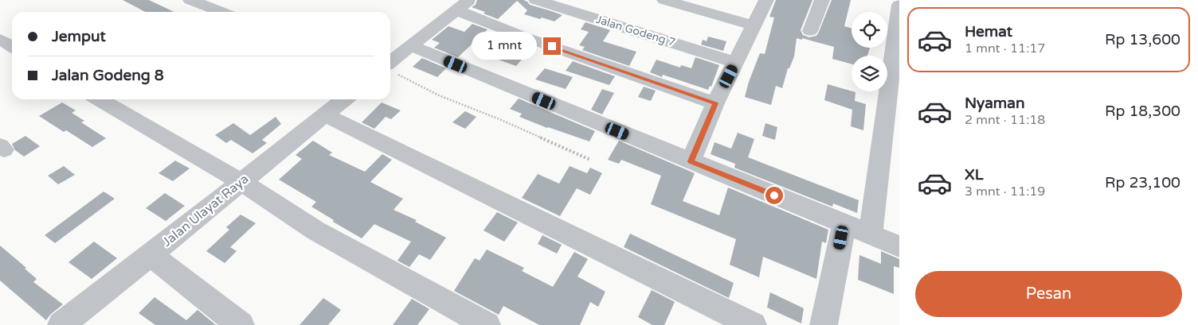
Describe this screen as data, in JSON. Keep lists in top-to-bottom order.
{
  "streets": {
    "street": ["Jalan Godeng 7", "Jalan Ulayat Raya"]
  },
  "page": {
    "list": [
      {
        "name": "Hemat",
        "note": "1 mnt · 11:17",
        "value": "Rp 13,600"
      },
      {
        "name": "Nyaman",
        "note": "2 mnt · 11:18",
        "value": "Rp 18,300"
      },
      {
        "name": "XL",
        "note": "3 mnt · 11:19",
        "value": "Rp 23,100"
      }
    ],
    "banner": ["Jemput", "Jalan Godeng 8"],
    "bubble": "1 mnt",
    "buttons": "Pesan"
  }
}
